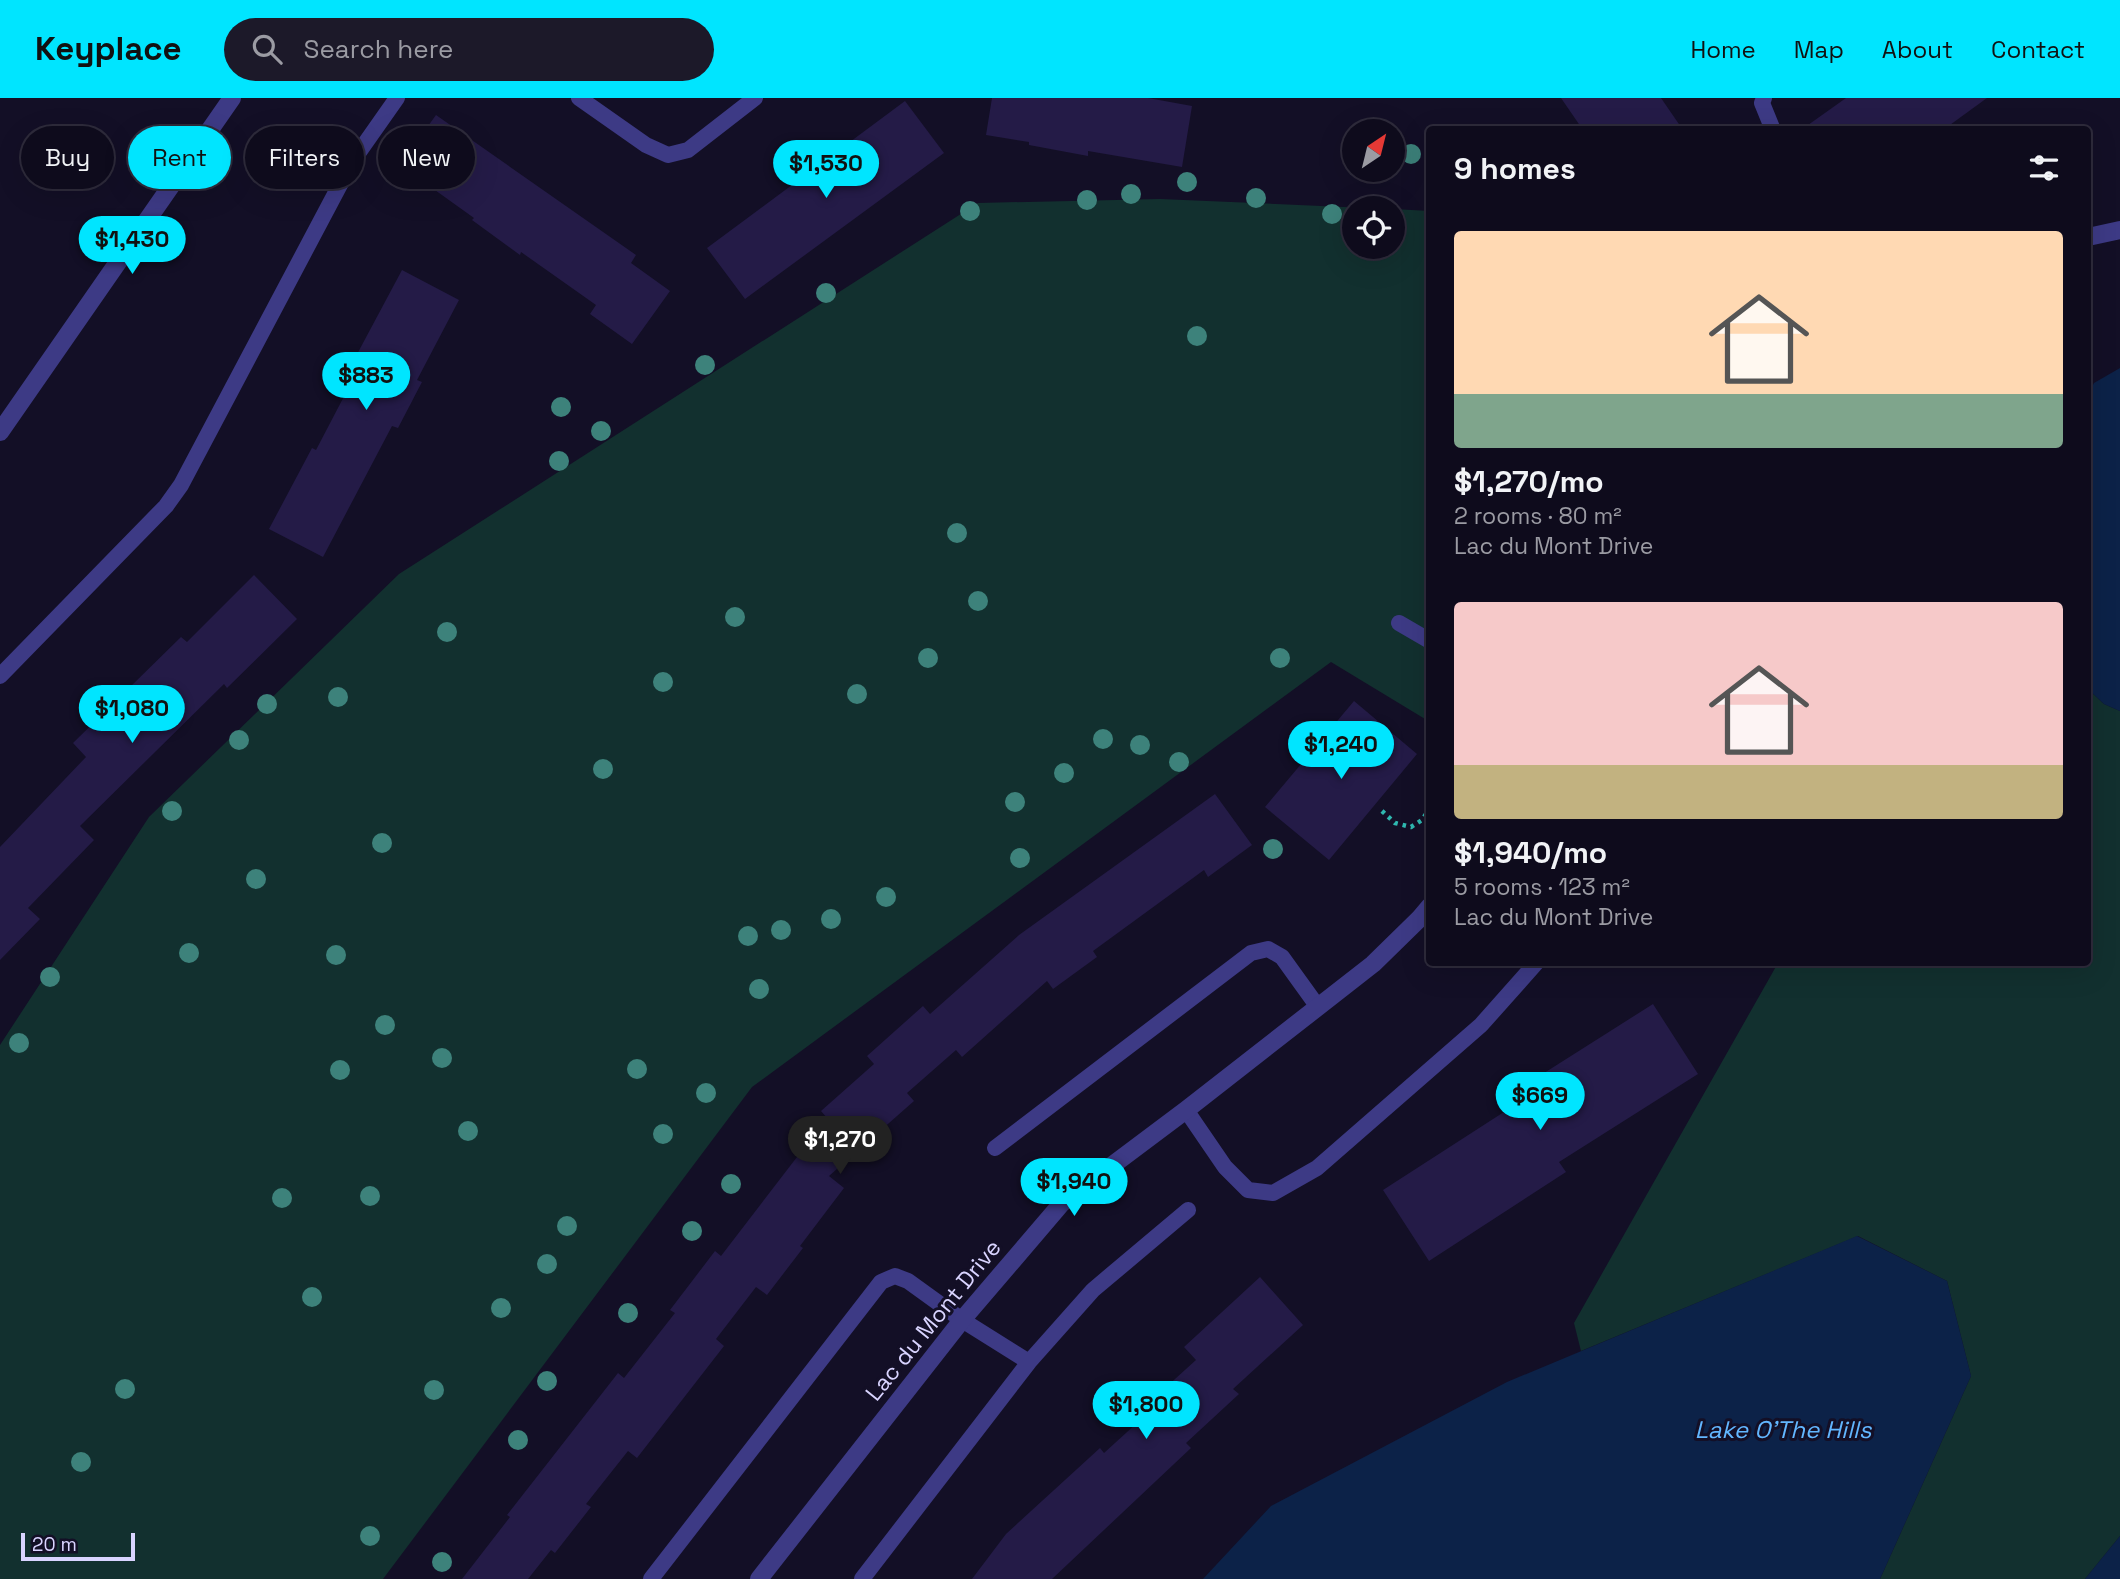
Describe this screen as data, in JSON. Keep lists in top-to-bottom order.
{
  "streets": {
    "street": ["Lac du Mont Drive"]
  },
  "water": ["Lake O'The Hills"],
  "scale_bar": "20 m",
  "north": "top right",
  "page": {
    "header": "Keyplace",
    "search": "Search here",
    "nav": [
      "Home",
      "Map",
      "About",
      "Contact"
    ],
    "chip": [
      "Buy",
      "Rent",
      "Filters",
      "New"
    ],
    "heading": "9 homes",
    "price": [
      "$1,530",
      "$1,430",
      "$883",
      "$1,080",
      "$1,240",
      "$669",
      "$1,270",
      "$1,940",
      "$1,800"
    ],
    "list": [
      {
        "name": "$1,270/mo",
        "note": "2 rooms · 80 m² · Lac du Mont Drive"
      },
      {
        "name": "$1,940/mo",
        "note": "5 rooms · 123 m² · Lac du Mont Drive"
      }
    ],
    "scale": "20 m"
  }
}
